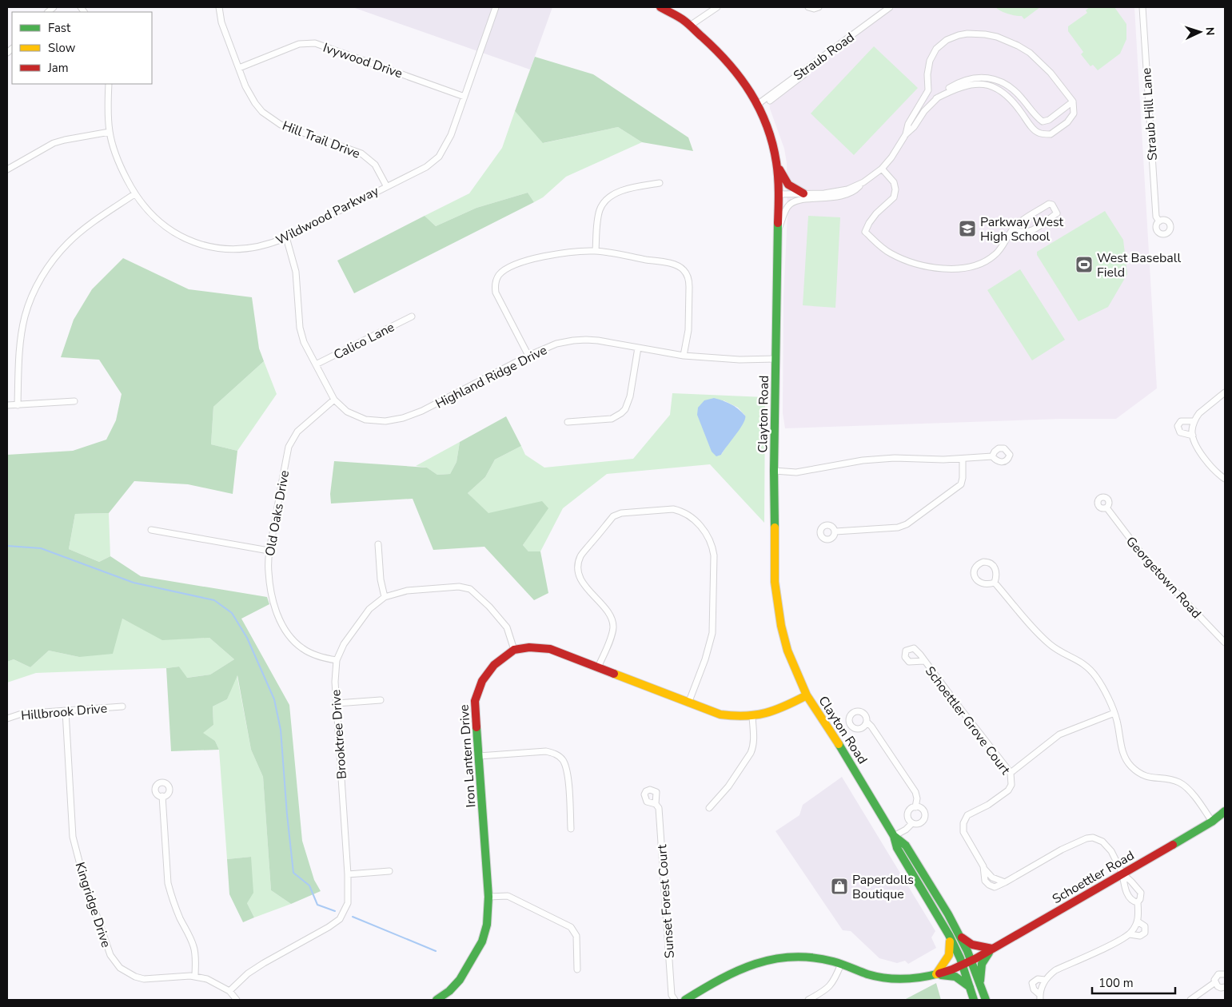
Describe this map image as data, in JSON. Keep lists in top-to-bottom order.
{
  "streets": {
    "main road": ["Clayton Road", "Iron Lantern Drive", "Schoettler Road"],
    "street": [
      "Straub Road",
      "Ivywood Drive",
      "Straub Hill Lane",
      "Hill Trail Drive",
      "Wildwood Parkway",
      "Calico Lane",
      "Highland Ridge Drive",
      "Old Oaks Drive",
      "Georgetown Road",
      "Hillbrook Drive",
      "Schoettler Grove Court",
      "Brooktree Drive",
      "Sunset Forest Court",
      "Kingridge Drive"
    ]
  },
  "crossings": [
    ["Straub Road", "Clayton Road"],
    ["Ivywood Drive", "Hill Trail Drive"],
    ["Ivywood Drive", "Wildwood Parkway"],
    ["Hill Trail Drive", "Wildwood Parkway"],
    ["Highland Ridge Drive", "Clayton Road"],
    ["Highland Ridge Drive", "Old Oaks Drive"],
    ["Clayton Road", "Schoettler Road"],
    ["Old Oaks Drive", "Brooktree Drive"],
    ["Hillbrook Drive", "Kingridge Drive"],
    ["Schoettler Grove Court", "Schoettler Road"],
    ["Brooktree Drive", "Iron Lantern Drive"],
    ["Brooktree Drive", "Kingridge Drive"]
  ],
  "places": {
    "school or university": ["Parkway West High School"],
    "sports": ["West Baseball Field"],
    "shop": ["Paperdolls Boutique"]
  },
  "legend": ["Fast", "Slow", "Jam"],
  "scale_bar": "100 m",
  "north": "right"
}
